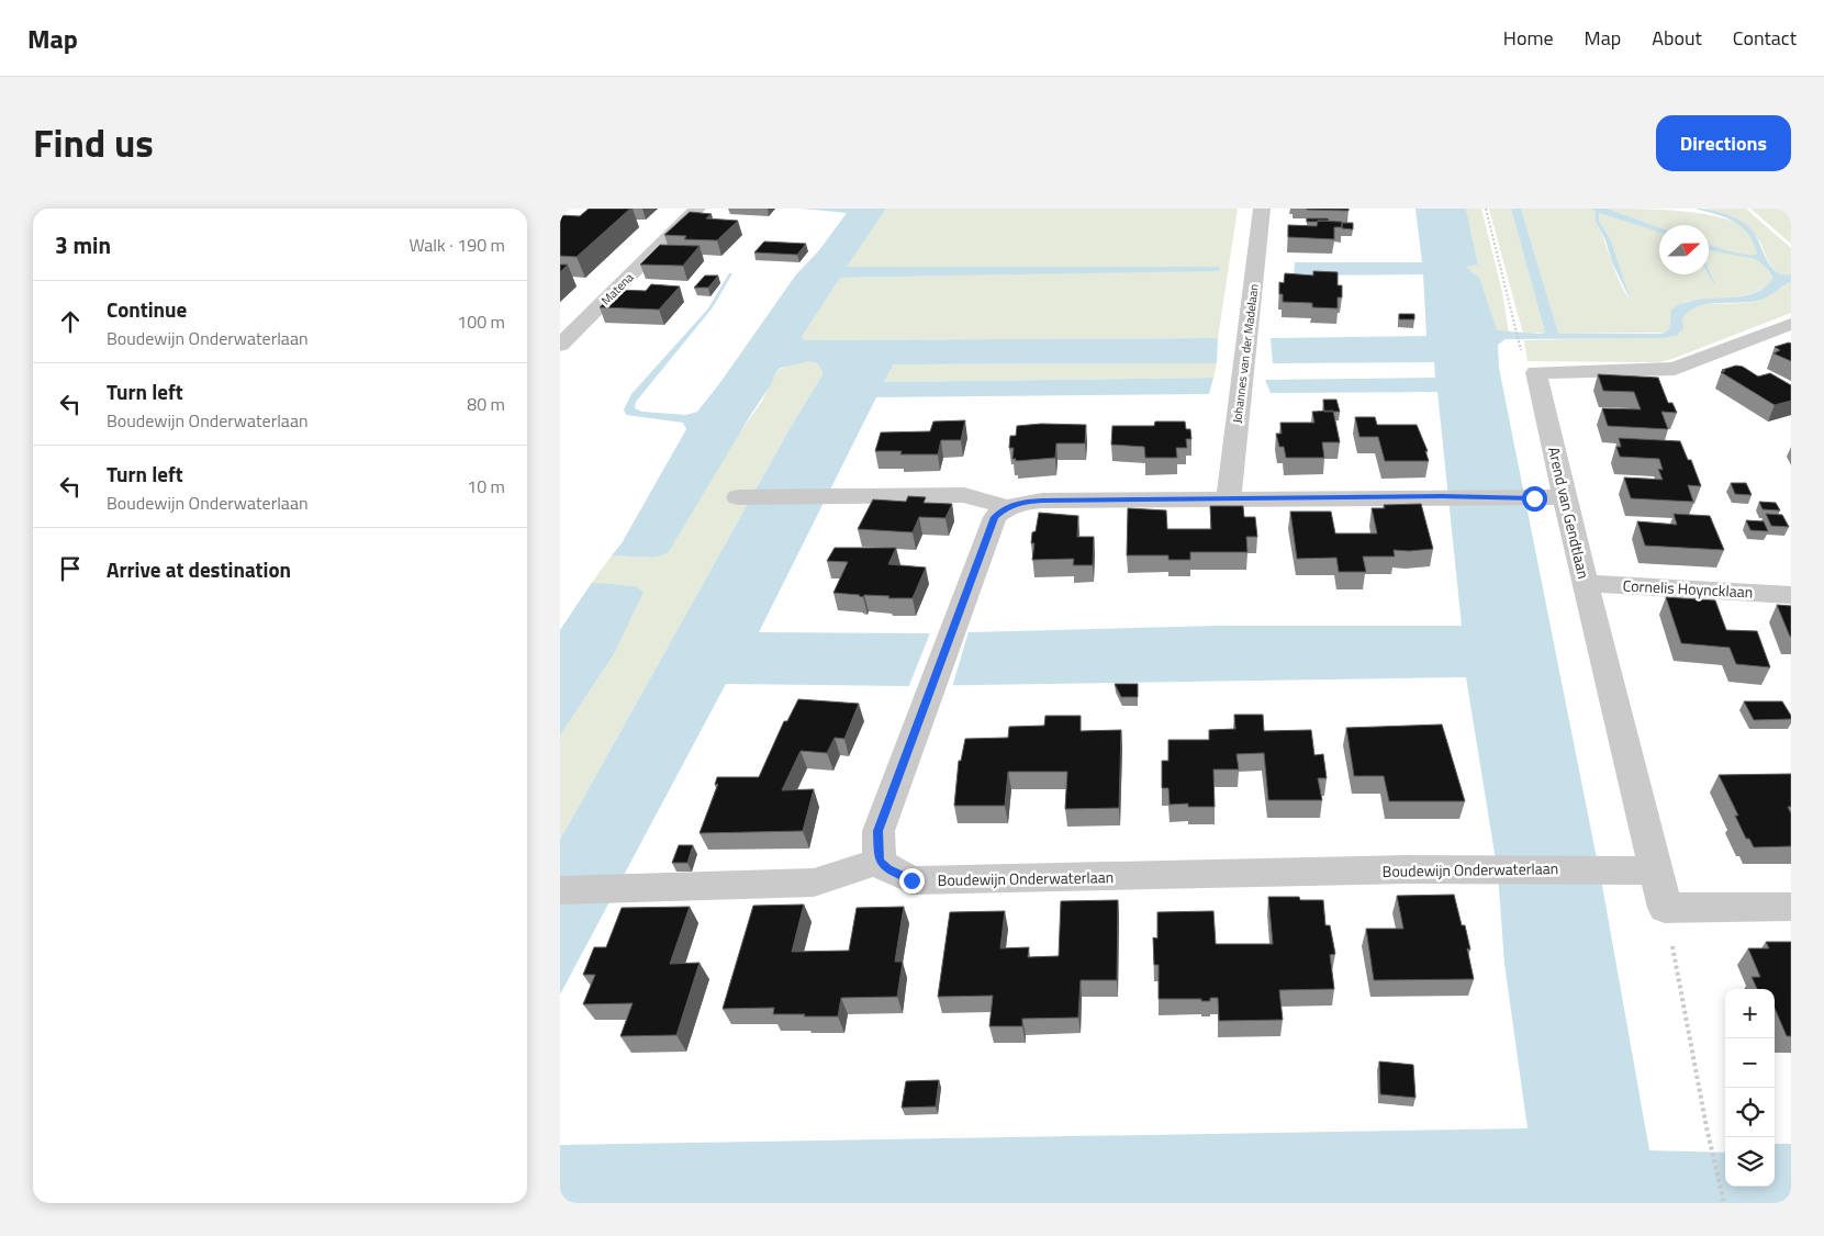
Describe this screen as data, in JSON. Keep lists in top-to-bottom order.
{
  "streets": {
    "street": [
      "Matena",
      "Johannes van der Madelaan",
      "Arend van Gendtlaan",
      "Cornelis Hoyncklaan",
      "Boudewijn Onderwaterlaan"
    ]
  },
  "crossings": [
    ["Arend van Gendtlaan", "Cornelis Hoyncklaan"],
    ["Arend van Gendtlaan", "Boudewijn Onderwaterlaan"]
  ],
  "north": "right",
  "page": {
    "header": "Map",
    "nav": [
      "Home",
      "Map",
      "About",
      "Contact"
    ],
    "title": "Find us",
    "buttons": "Directions",
    "heading": ["3 min", "Walk · 190 m"],
    "list": [
      ["Continue", "Boudewijn Onderwaterlaan", "100 m"],
      ["Turn left", "Boudewijn Onderwaterlaan", "80 m"],
      ["Turn left", "Boudewijn Onderwaterlaan", "10 m"],
      "Arrive at destination"
    ],
    "map_buttons": ["+", "−"]
  }
}
